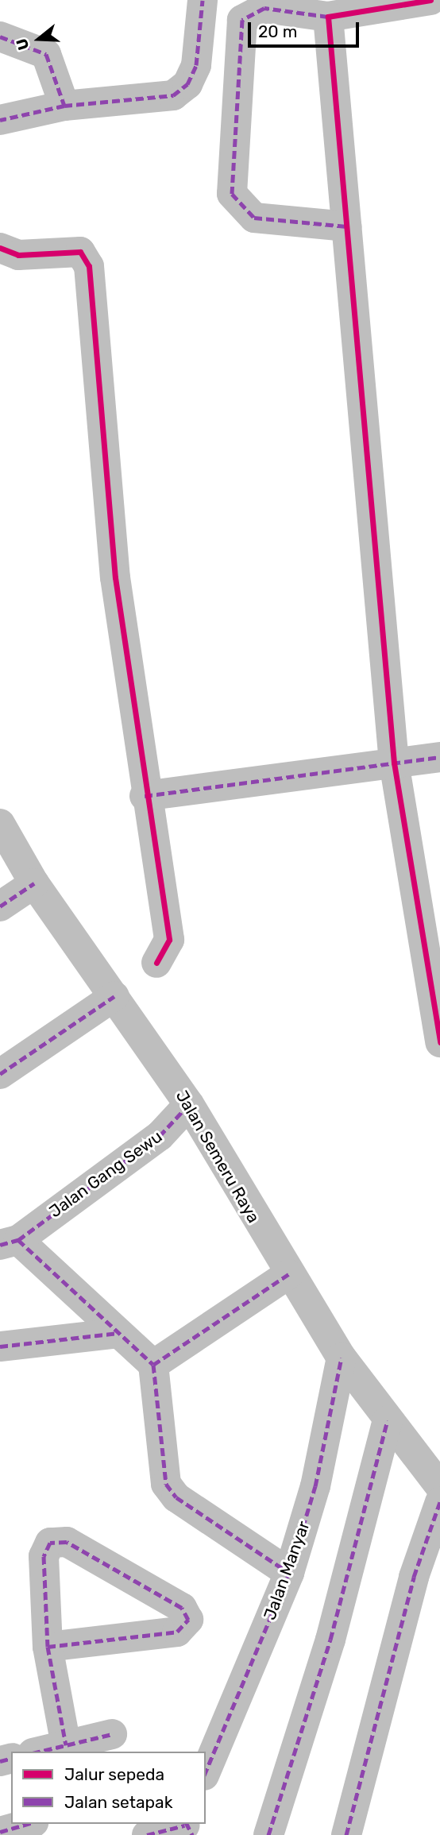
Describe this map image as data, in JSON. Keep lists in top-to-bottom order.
{
  "streets": {
    "street": ["Jalan Semeru Raya", "Jalan Gang Sewu", "Jalan Manyar"]
  },
  "crossings": [
    ["Jalan Semeru Raya", "Jalan Gang Sewu"],
    ["Jalan Semeru Raya", "Jalan Manyar"]
  ],
  "legend": ["Jalur sepeda", "Jalan setapak"],
  "scale_bar": "20 m",
  "north": "left"
}
